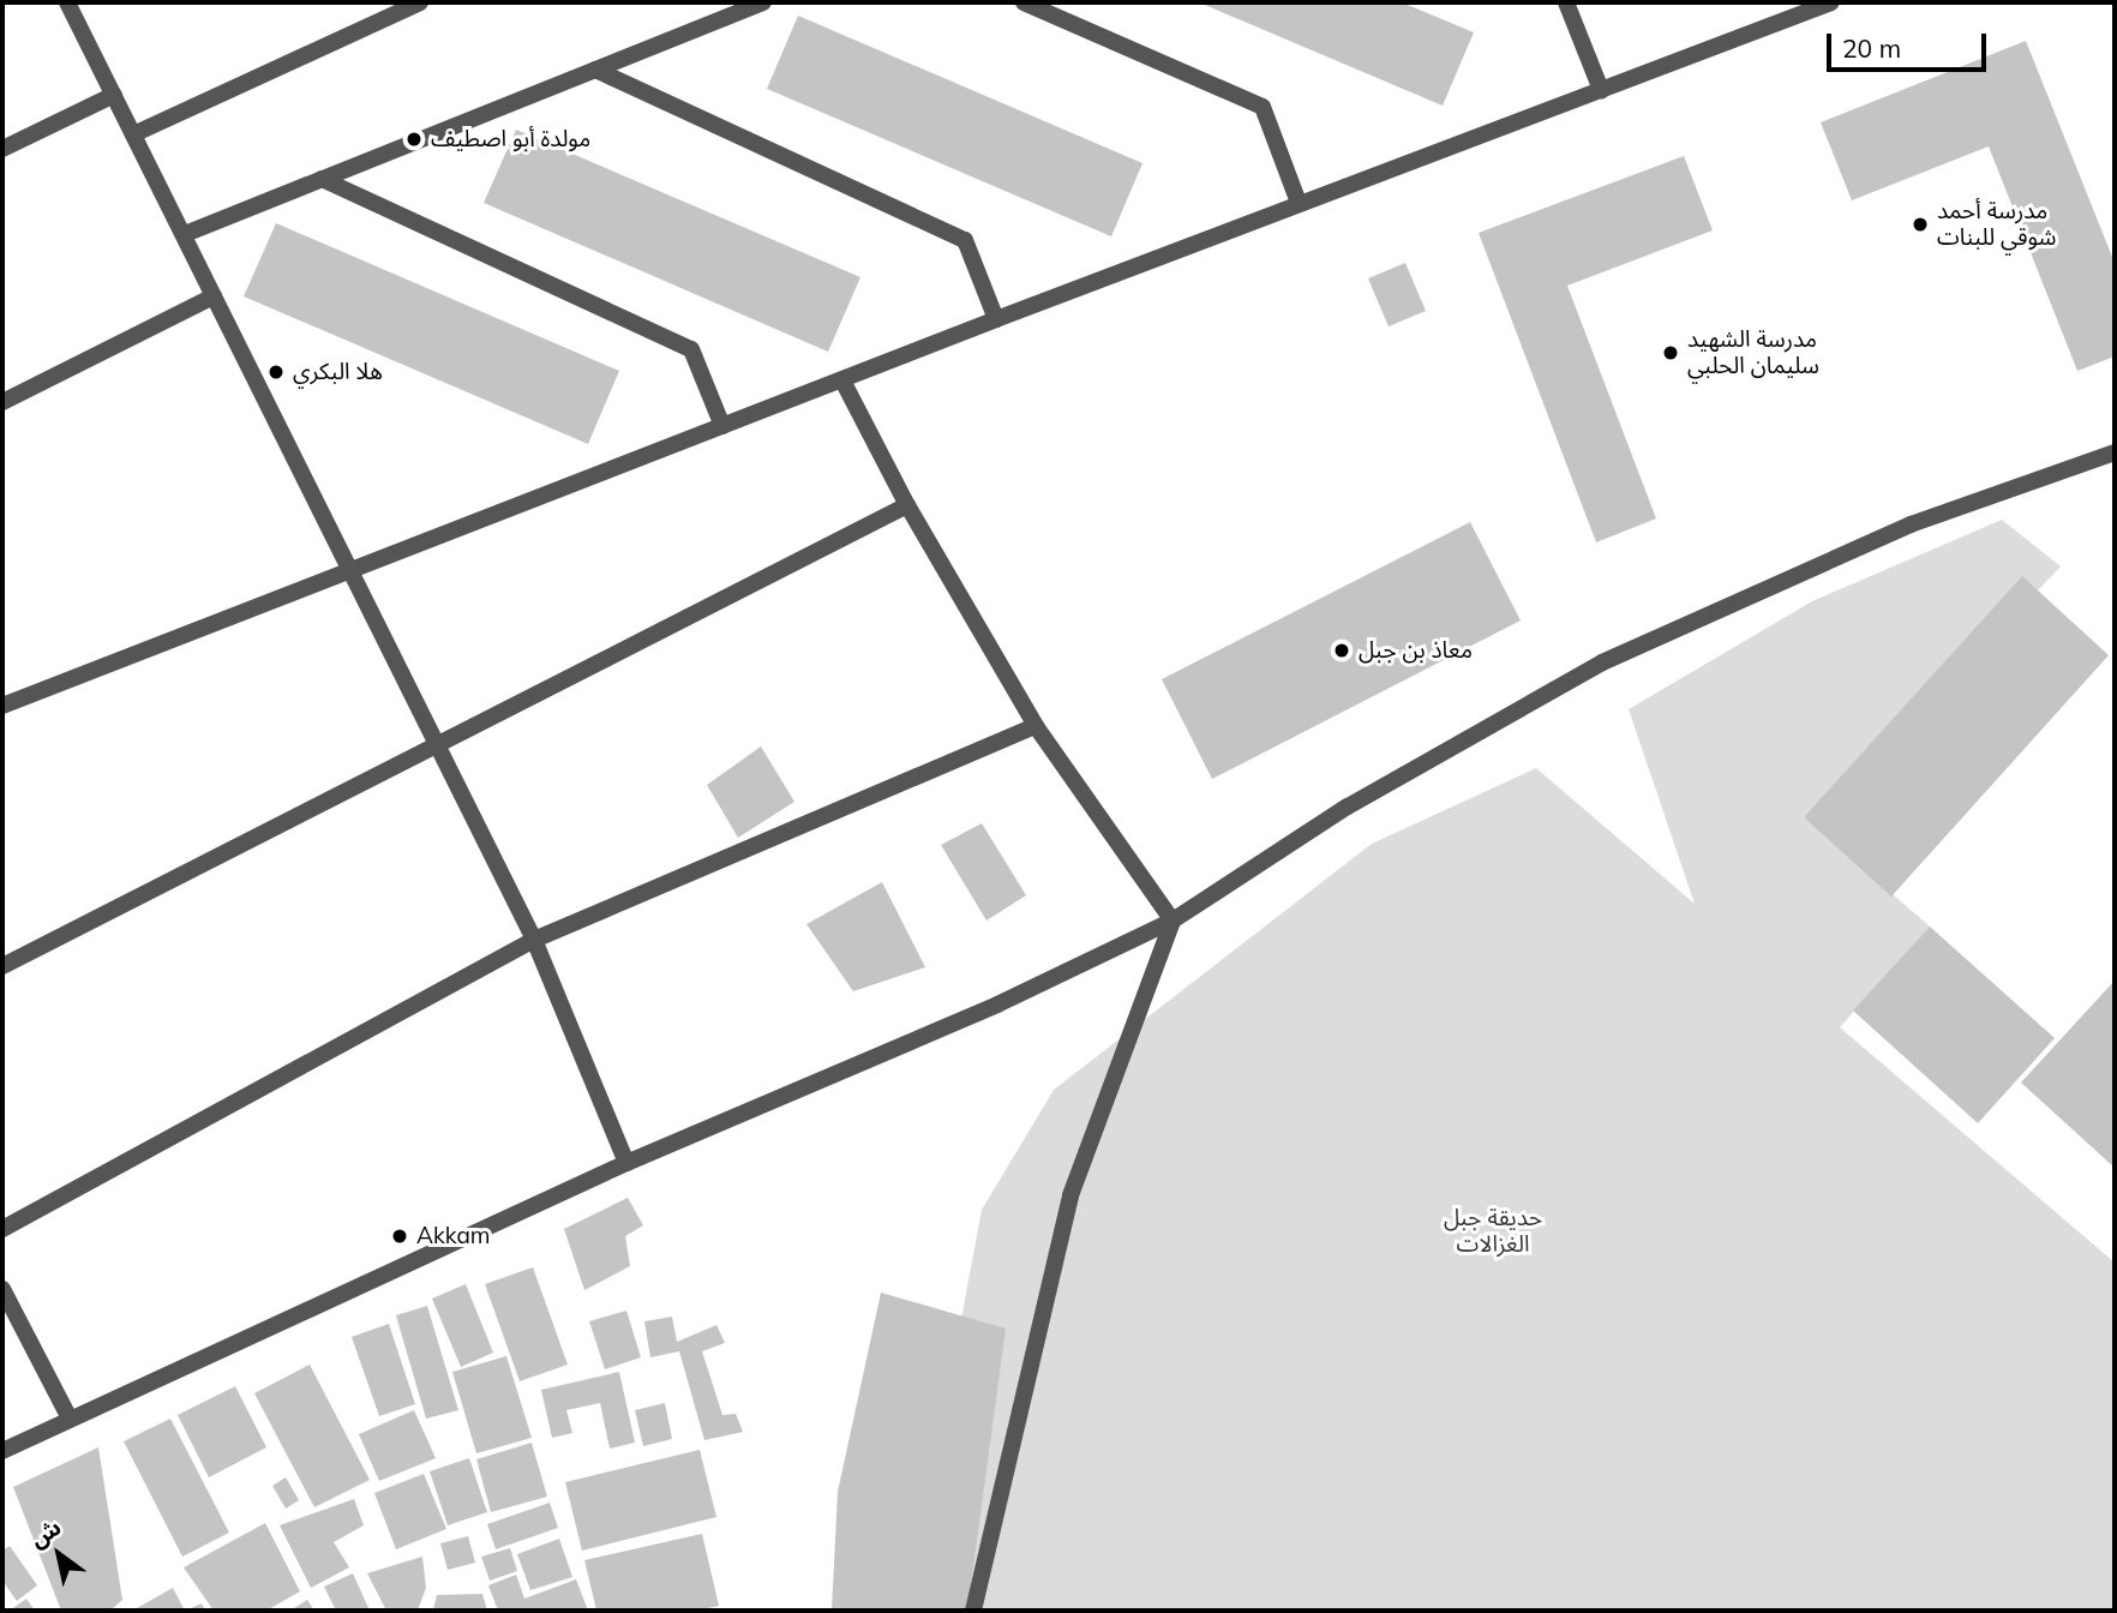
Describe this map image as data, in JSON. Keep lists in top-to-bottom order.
{
  "parks": ["حديقة جبل الغزالات"],
  "places": [
    "مولدة أبو اصطيف",
    "مدرسة أحمد شوقي للبنات",
    "مدرسة الشهيد سليمان الحلبي",
    "هلا البكري",
    "معاذ بن جبل",
    "Akkam"
  ],
  "scale_bar": "20 m",
  "north": "top left"
}
